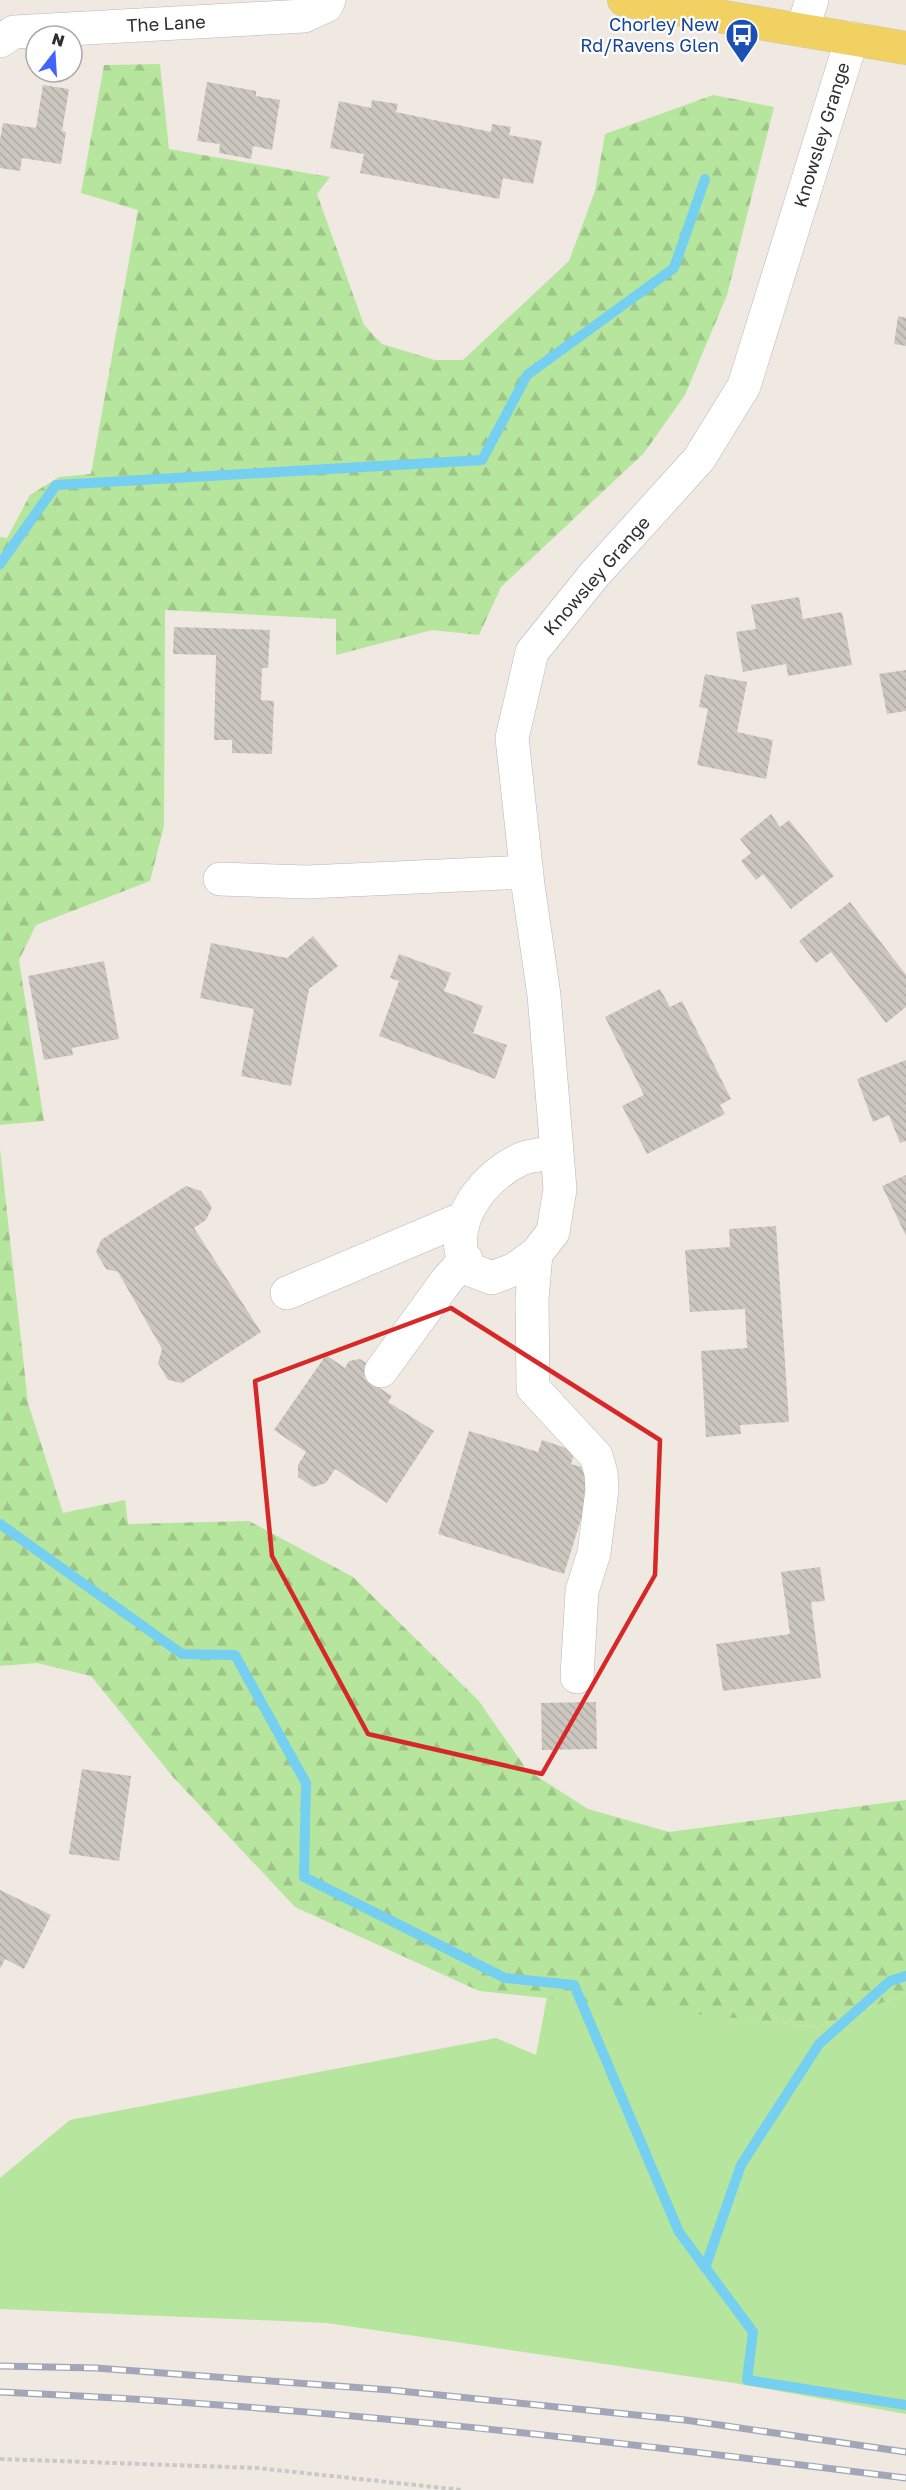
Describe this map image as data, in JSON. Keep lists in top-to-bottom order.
{
  "streets": {
    "street": ["The Lane", "Knowsley Grange"]
  },
  "places": {
    "bus stop": ["Chorley New Rd/Ravens Glen"]
  },
  "north": "top"
}
